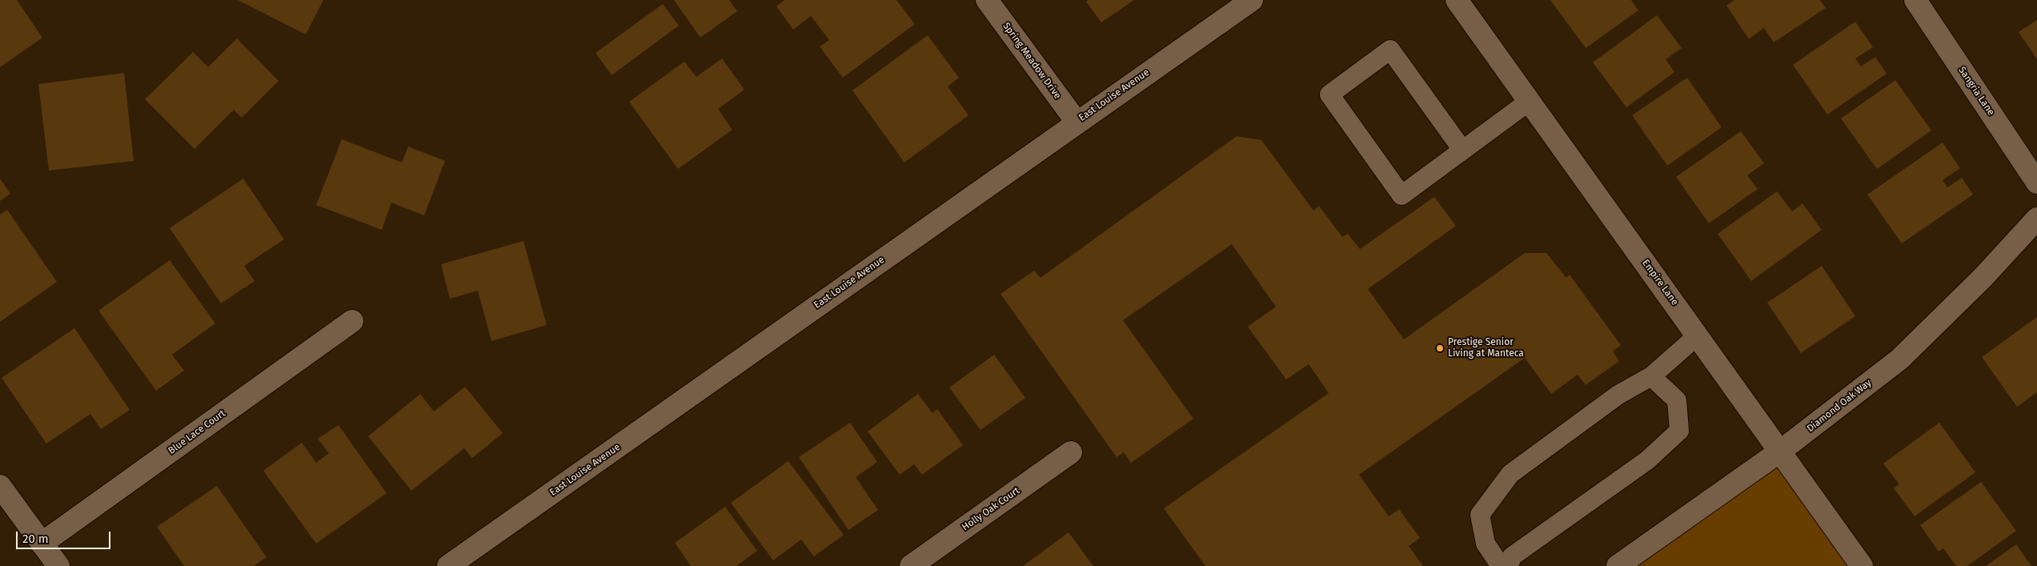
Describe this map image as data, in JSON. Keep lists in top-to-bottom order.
{
  "streets": {
    "street": [
      "Spring Meadow Drive",
      "Sangria Lane",
      "East Louise Avenue",
      "Empire Lane",
      "Diamond Oak Way",
      "Blue Lace Court",
      "Holly Oak Court"
    ]
  },
  "crossings": [
    ["Spring Meadow Drive", "East Louise Avenue"],
    ["Empire Lane", "Diamond Oak Way"]
  ],
  "places": ["Prestige Senior Living at Manteca"],
  "scale_bar": "20 m"
}
